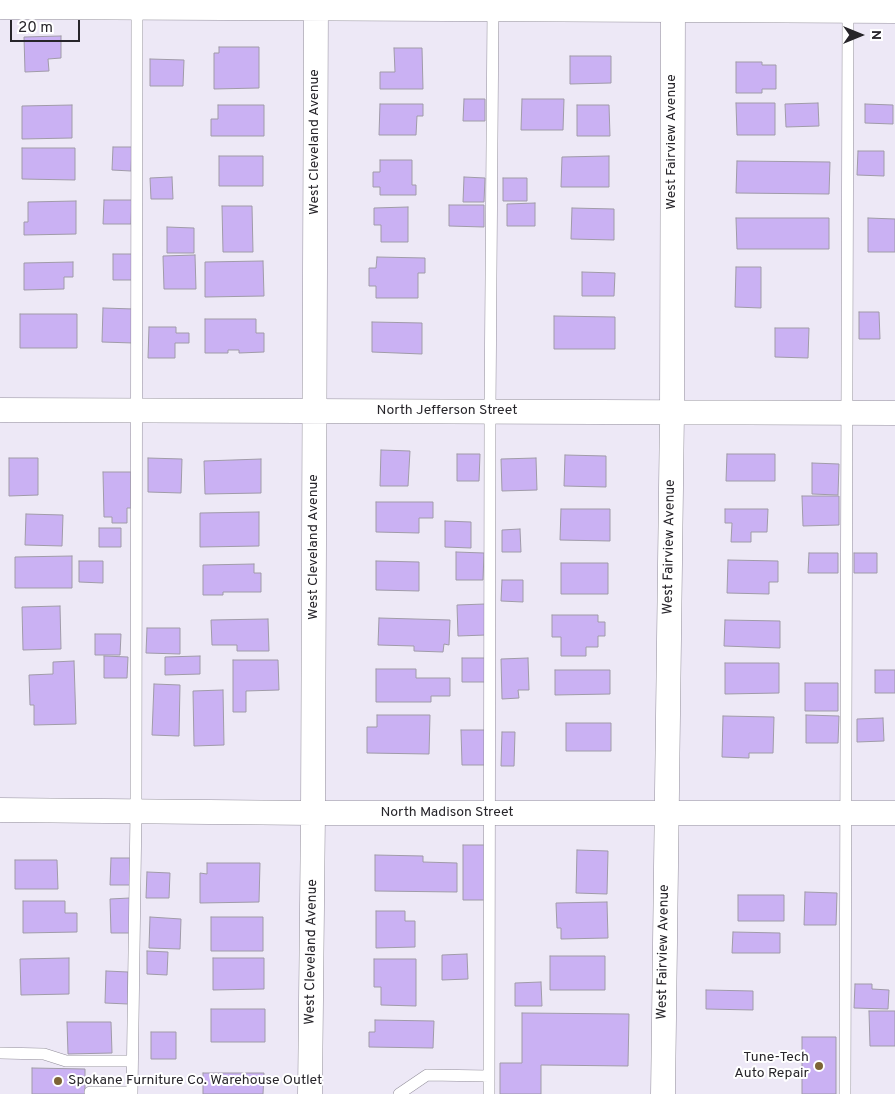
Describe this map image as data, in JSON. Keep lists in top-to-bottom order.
{
  "streets": {
    "street": [
      "West Cleveland Avenue",
      "West Fairview Avenue",
      "North Jefferson Street",
      "North Madison Street"
    ]
  },
  "crossings": [
    ["West Cleveland Avenue", "North Jefferson Street"],
    ["West Cleveland Avenue", "North Madison Street"],
    ["West Fairview Avenue", "North Jefferson Street"],
    ["West Fairview Avenue", "North Madison Street"]
  ],
  "places": ["Tune-Tech Auto Repair", "Spokane Furniture Co. Warehouse Outlet"],
  "scale_bar": "20 m",
  "north": "right"
}
